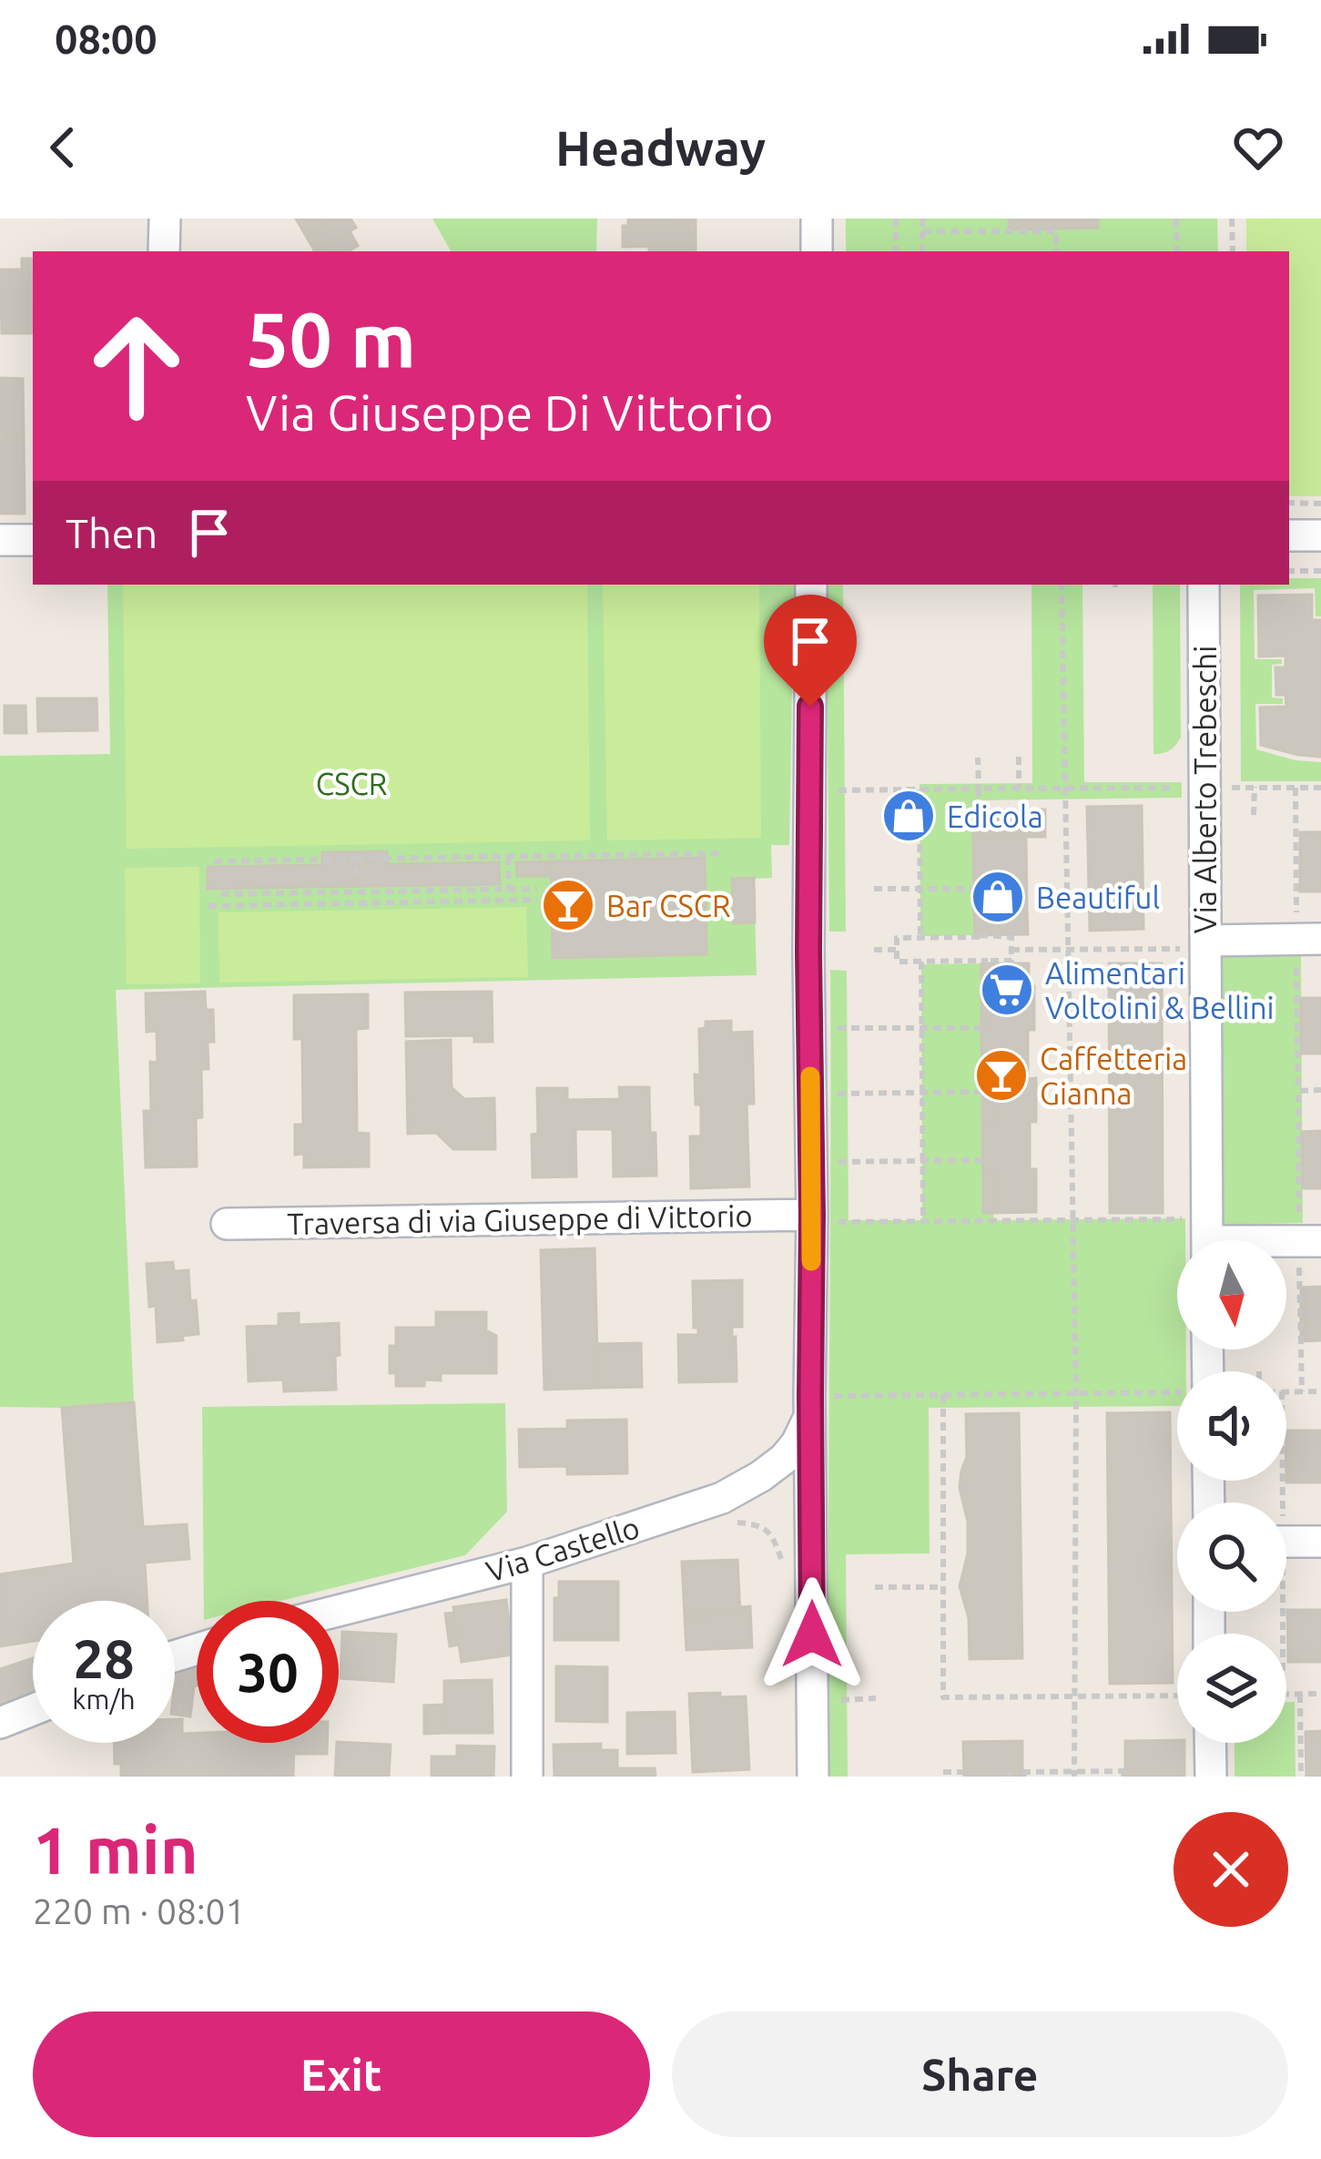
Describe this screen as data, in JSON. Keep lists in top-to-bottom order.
{
  "streets": {
    "street": ["Via Alberto Trebeschi", "Traversa di via Giuseppe di Vittorio", "Via Castello"]
  },
  "parks": ["CSCR"],
  "places": {
    "shop": ["Edicola", "Beautiful"],
    "bar": ["Bar CSCR", "Caffetteria Gianna"],
    "supermarket": ["Alimentari Voltolini & Bellini"]
  },
  "north": "bottom",
  "page": {
    "status": "08:00",
    "header": "Headway",
    "turn": ["50 m", "Via Giuseppe Di Vittorio"],
    "then": "Then",
    "speed": "28 km/h",
    "limit": "30",
    "heading": ["1 min", "220 m · 08:01"],
    "buttons": ["Exit", "Share"]
  }
}
